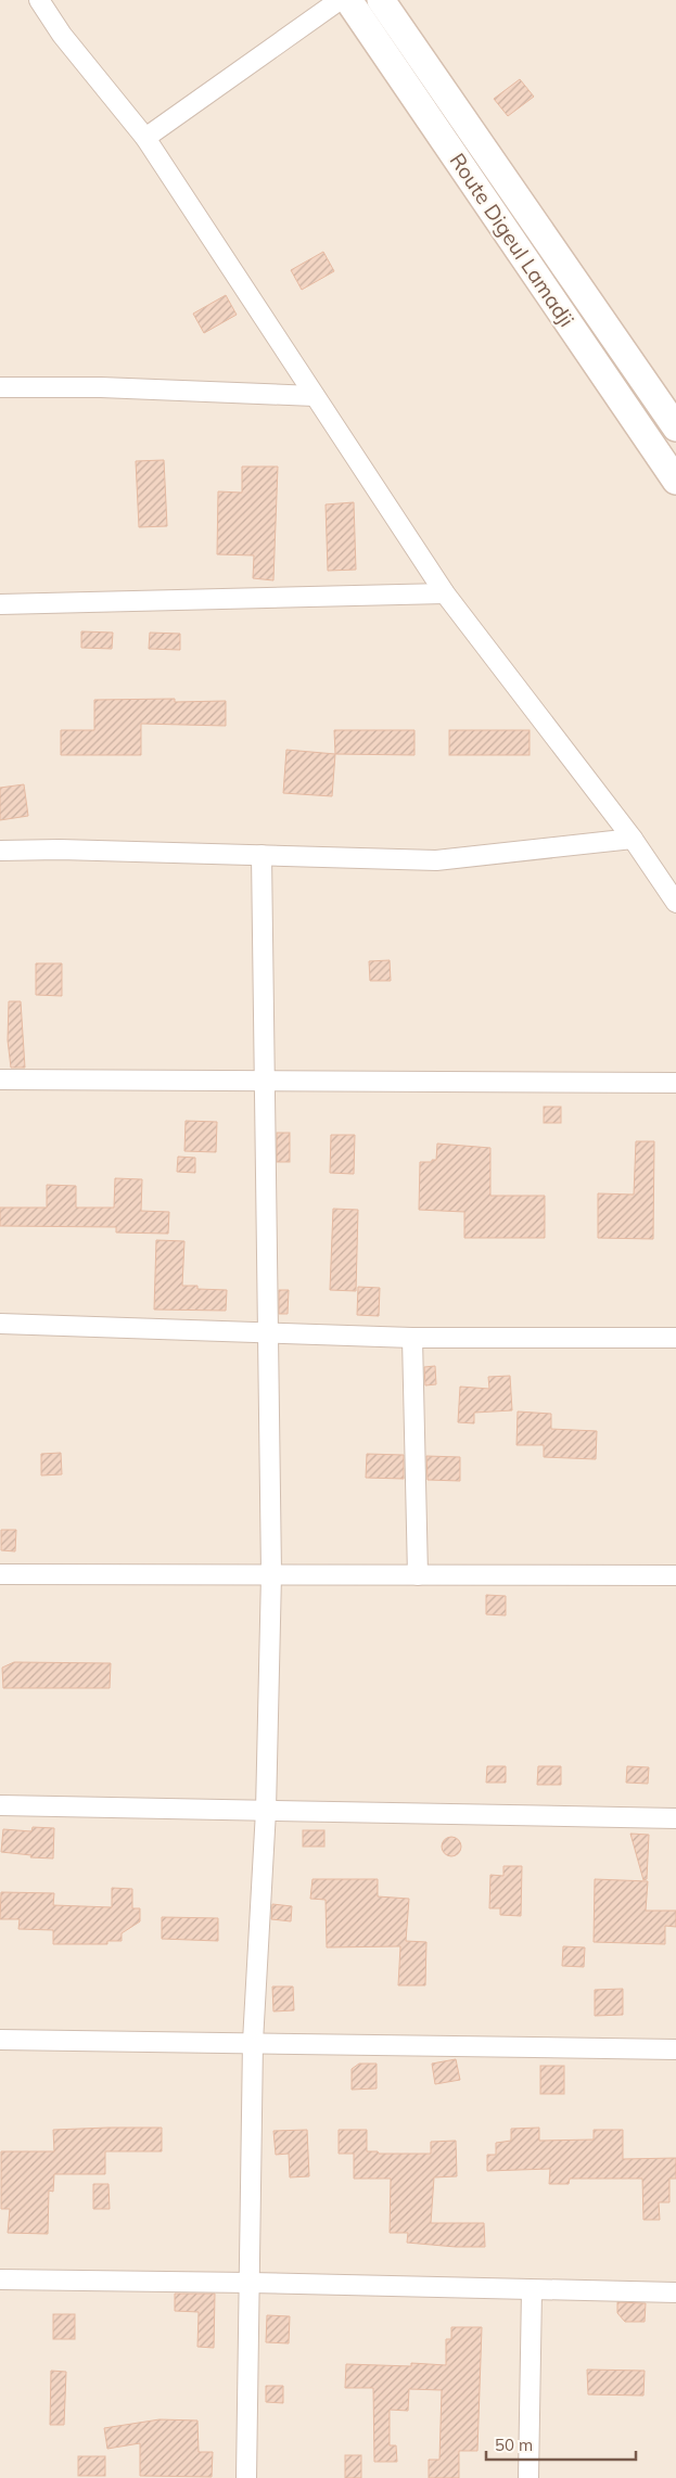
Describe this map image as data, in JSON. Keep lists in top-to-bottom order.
{
  "streets": {
    "main road": ["Route Digeul Lamadji"]
  },
  "scale_bar": "50 m"
}
